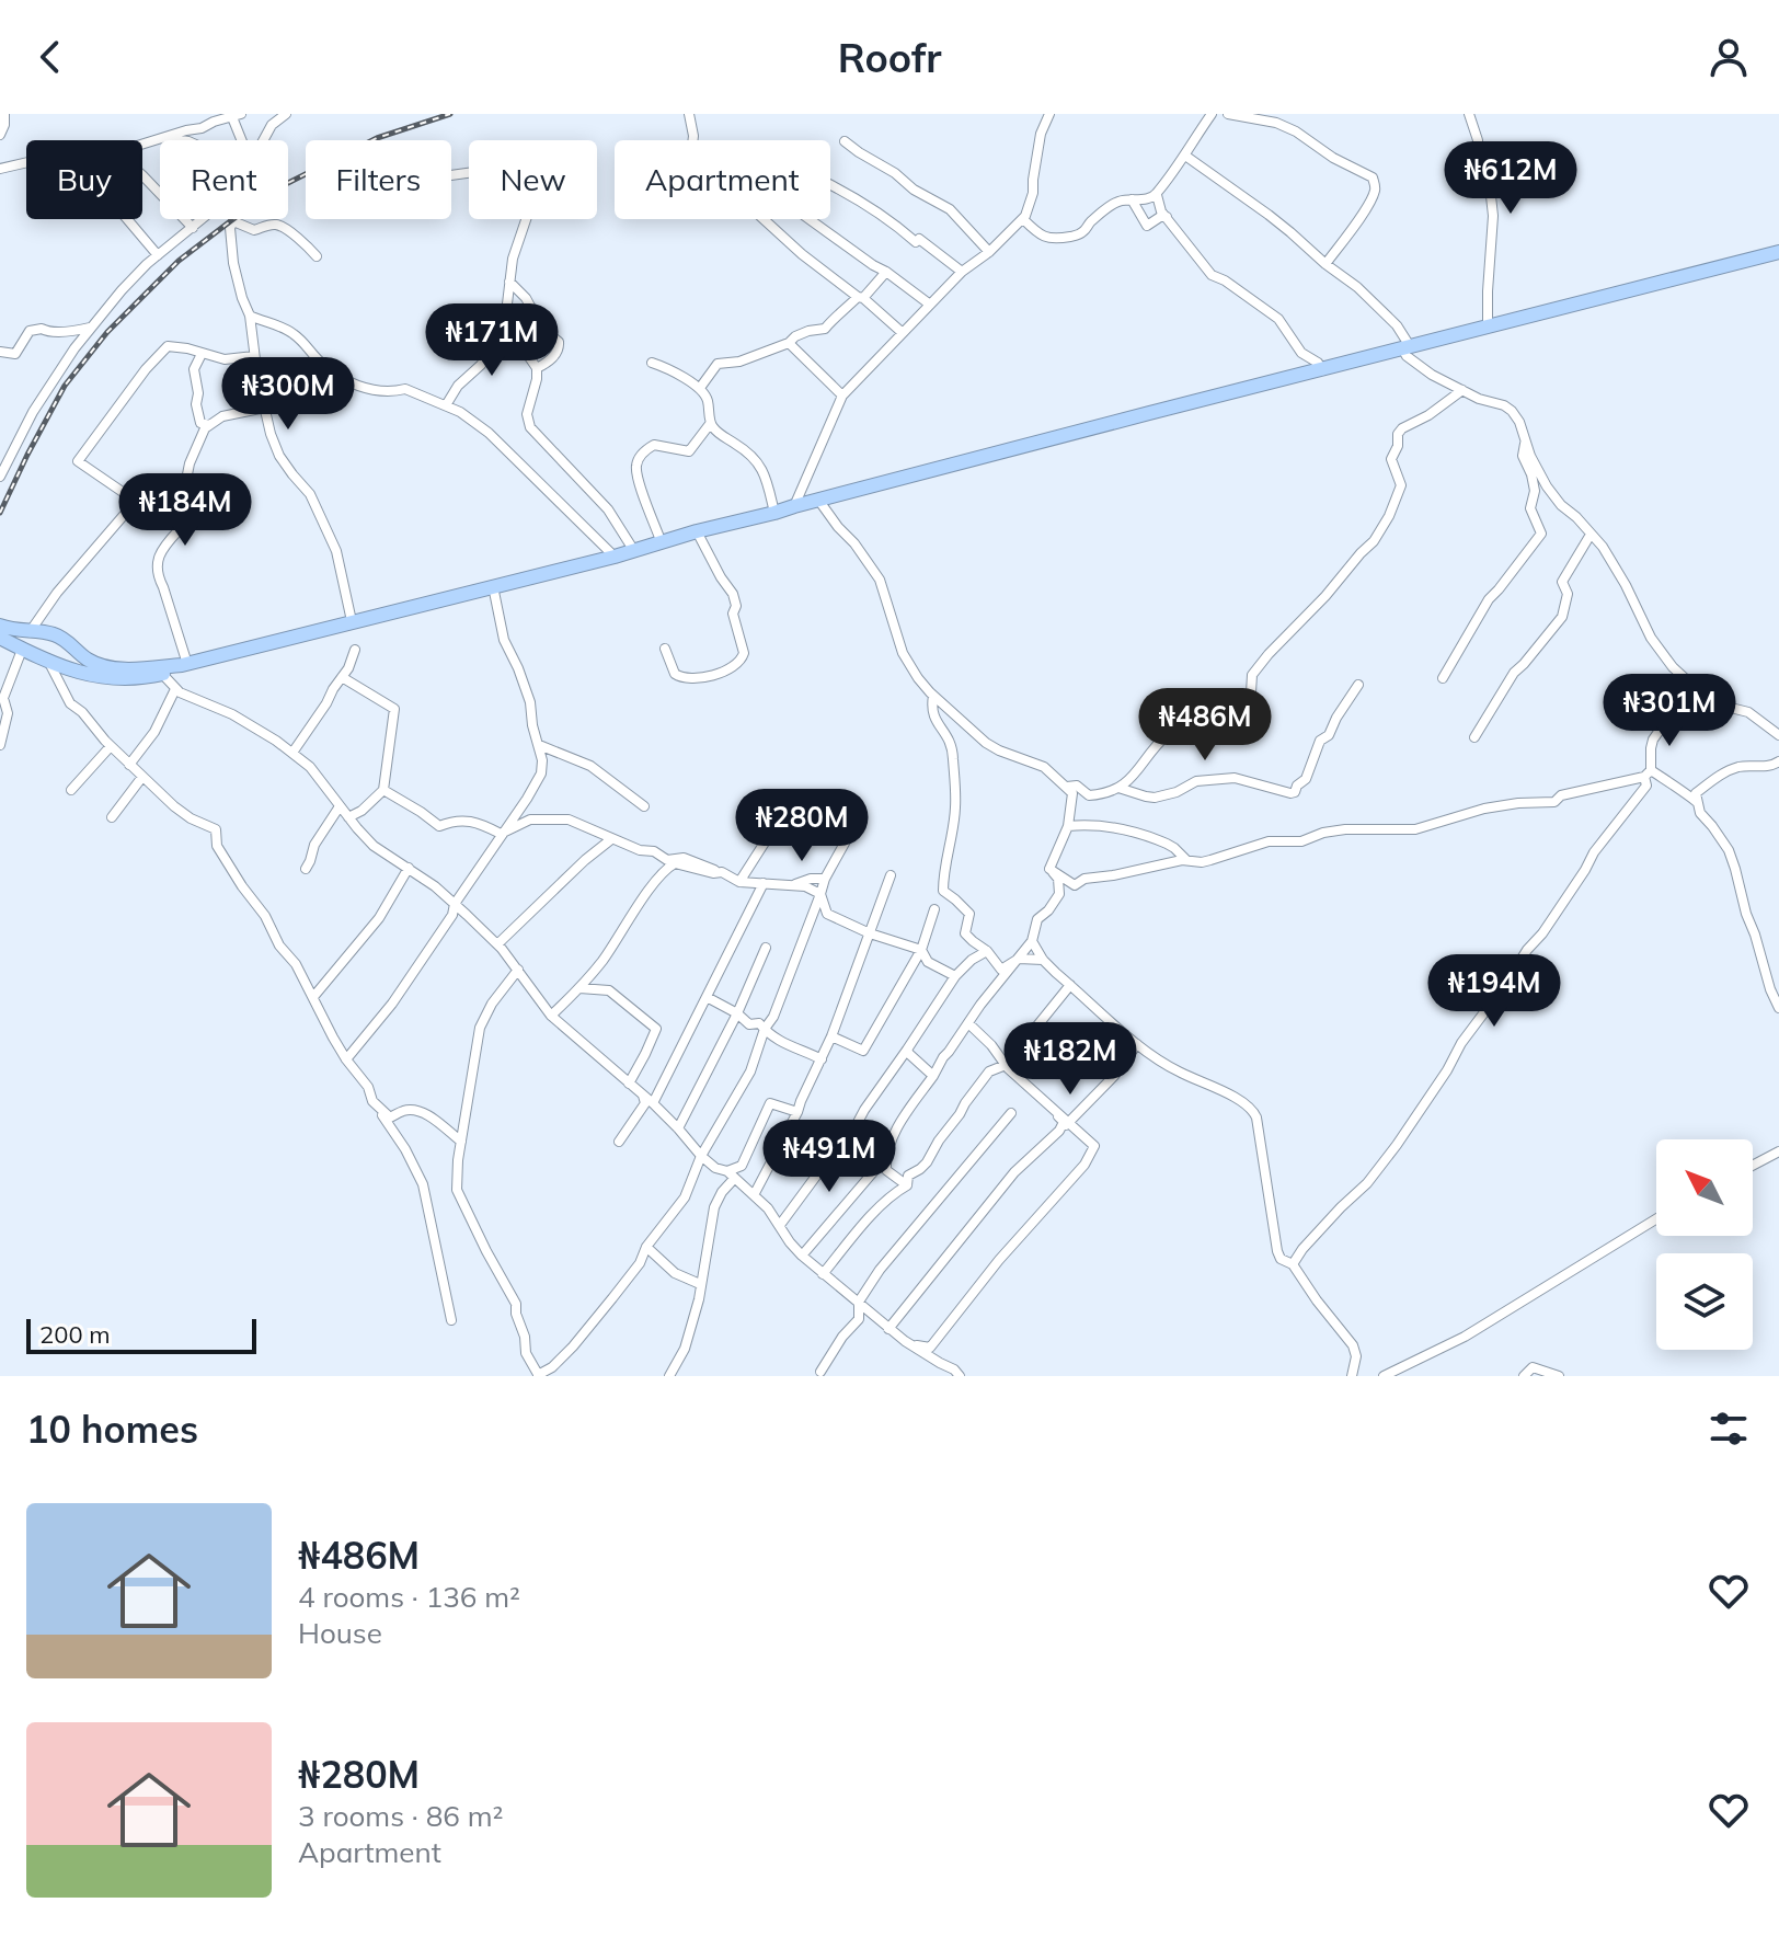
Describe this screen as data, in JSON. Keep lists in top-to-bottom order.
{
  "scale_bar": "200 m",
  "north": "top left",
  "page": {
    "header": "Roofr",
    "chip": [
      "Buy",
      "Rent",
      "Filters",
      "New",
      "Apartment"
    ],
    "price": [
      "₦612M",
      "₦171M",
      "₦300M",
      "₦184M",
      "₦301M",
      "₦486M",
      "₦280M",
      "₦194M",
      "₦182M",
      "₦491M"
    ],
    "scale": "200 m",
    "heading": "10 homes",
    "list": [
      {
        "name": "₦486M",
        "note": "4 rooms · 136 m² · House"
      },
      {
        "name": "₦280M",
        "note": "3 rooms · 86 m² · Apartment"
      }
    ]
  }
}
